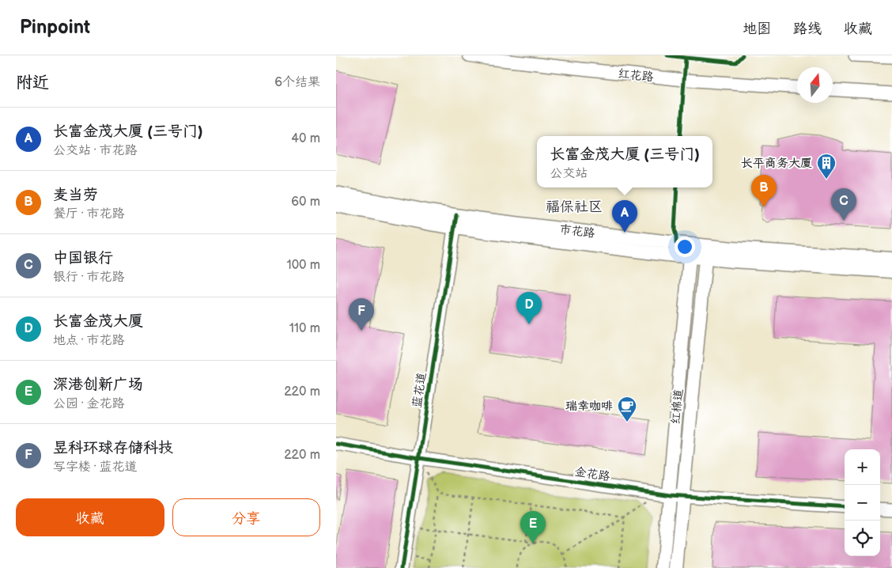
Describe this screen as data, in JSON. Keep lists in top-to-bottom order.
{
  "streets": {
    "main road": ["市花路", "红棉道"],
    "street": ["红花路", "蓝花道", "金花路"]
  },
  "crossings": [
    ["市花路", "蓝花道"],
    ["市花路", "红棉道"],
    ["蓝花道", "金花路"],
    ["红棉道", "金花路"]
  ],
  "districts": ["福保社区"],
  "places": {
    "building": ["长平商务大厦"],
    "cafe": ["瑞幸咖啡"]
  },
  "north": "top",
  "page": {
    "header": "Pinpoint",
    "nav": ["地图", "路线", "收藏"],
    "heading": ["附近", "6个结果"],
    "list": [
      {
        "mark": "A",
        "name": "长富金茂大厦 (三号门)",
        "note": "公交站 · 市花路",
        "value": "40 m"
      },
      {
        "mark": "B",
        "name": "麦当劳",
        "note": "餐厅 · 市花路",
        "value": "60 m"
      },
      {
        "mark": "C",
        "name": "中国银行",
        "note": "银行 · 市花路",
        "value": "100 m"
      },
      {
        "mark": "D",
        "name": "长富金茂大厦",
        "note": "地点 · 市花路",
        "value": "110 m"
      },
      {
        "mark": "E",
        "name": "深港创新广场",
        "note": "公园 · 金花路",
        "value": "220 m"
      },
      {
        "mark": "F",
        "name": "昱科环球存储科技",
        "note": "写字楼 · 蓝花道",
        "value": "220 m"
      }
    ],
    "popup": ["长富金茂大厦 (三号门)", "公交站"],
    "pins": [
      "B",
      "C",
      "A",
      "D",
      "F",
      "E"
    ],
    "map_buttons": ["+", "−"],
    "buttons": ["收藏", "分享"]
  }
}
